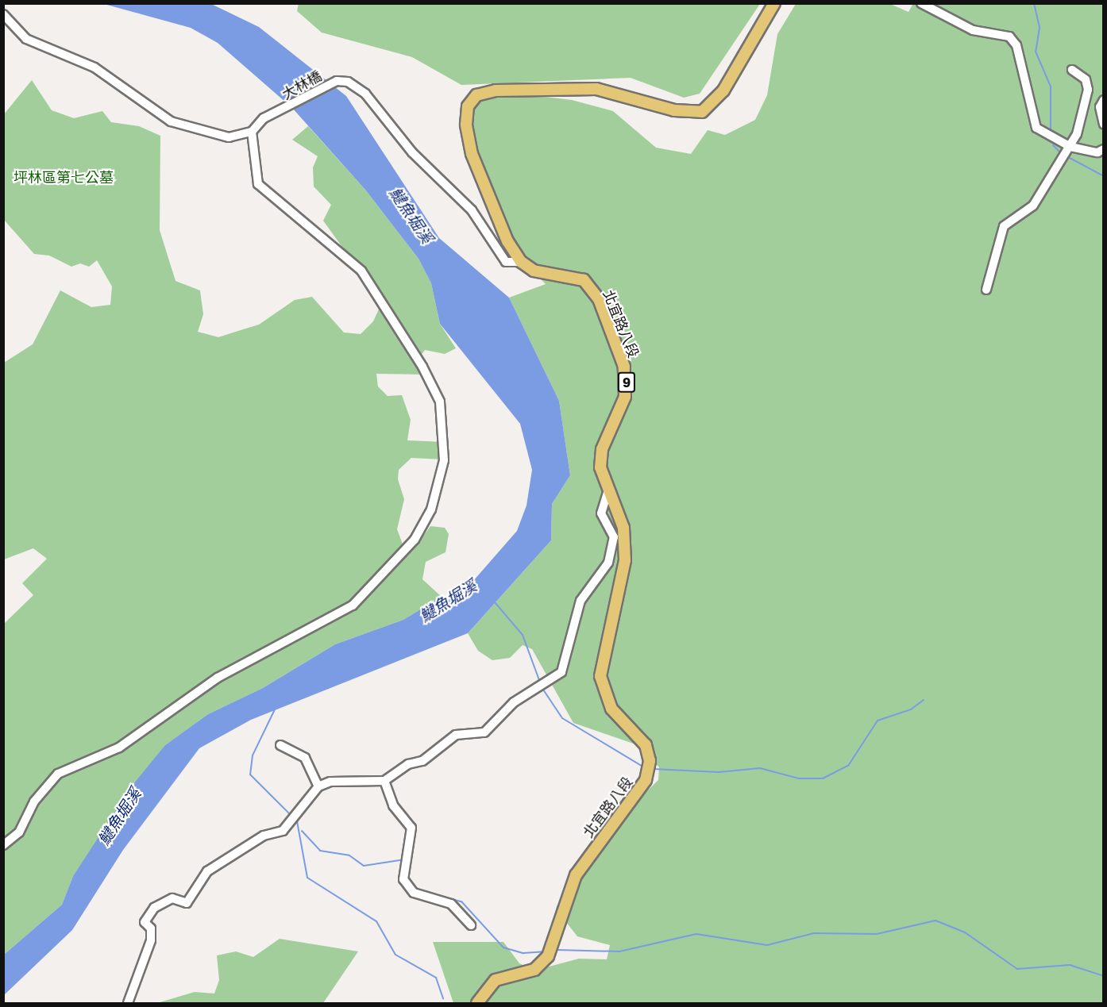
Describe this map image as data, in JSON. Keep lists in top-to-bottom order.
{
  "streets": {
    "main road": ["北宜路八段", "9"],
    "street": ["大林橋"]
  },
  "crossings": [
    ["大林橋", "北宜路八段"]
  ],
  "water": ["𩻸魚堀溪"],
  "parks": ["坪林區第七公墓"]
}
